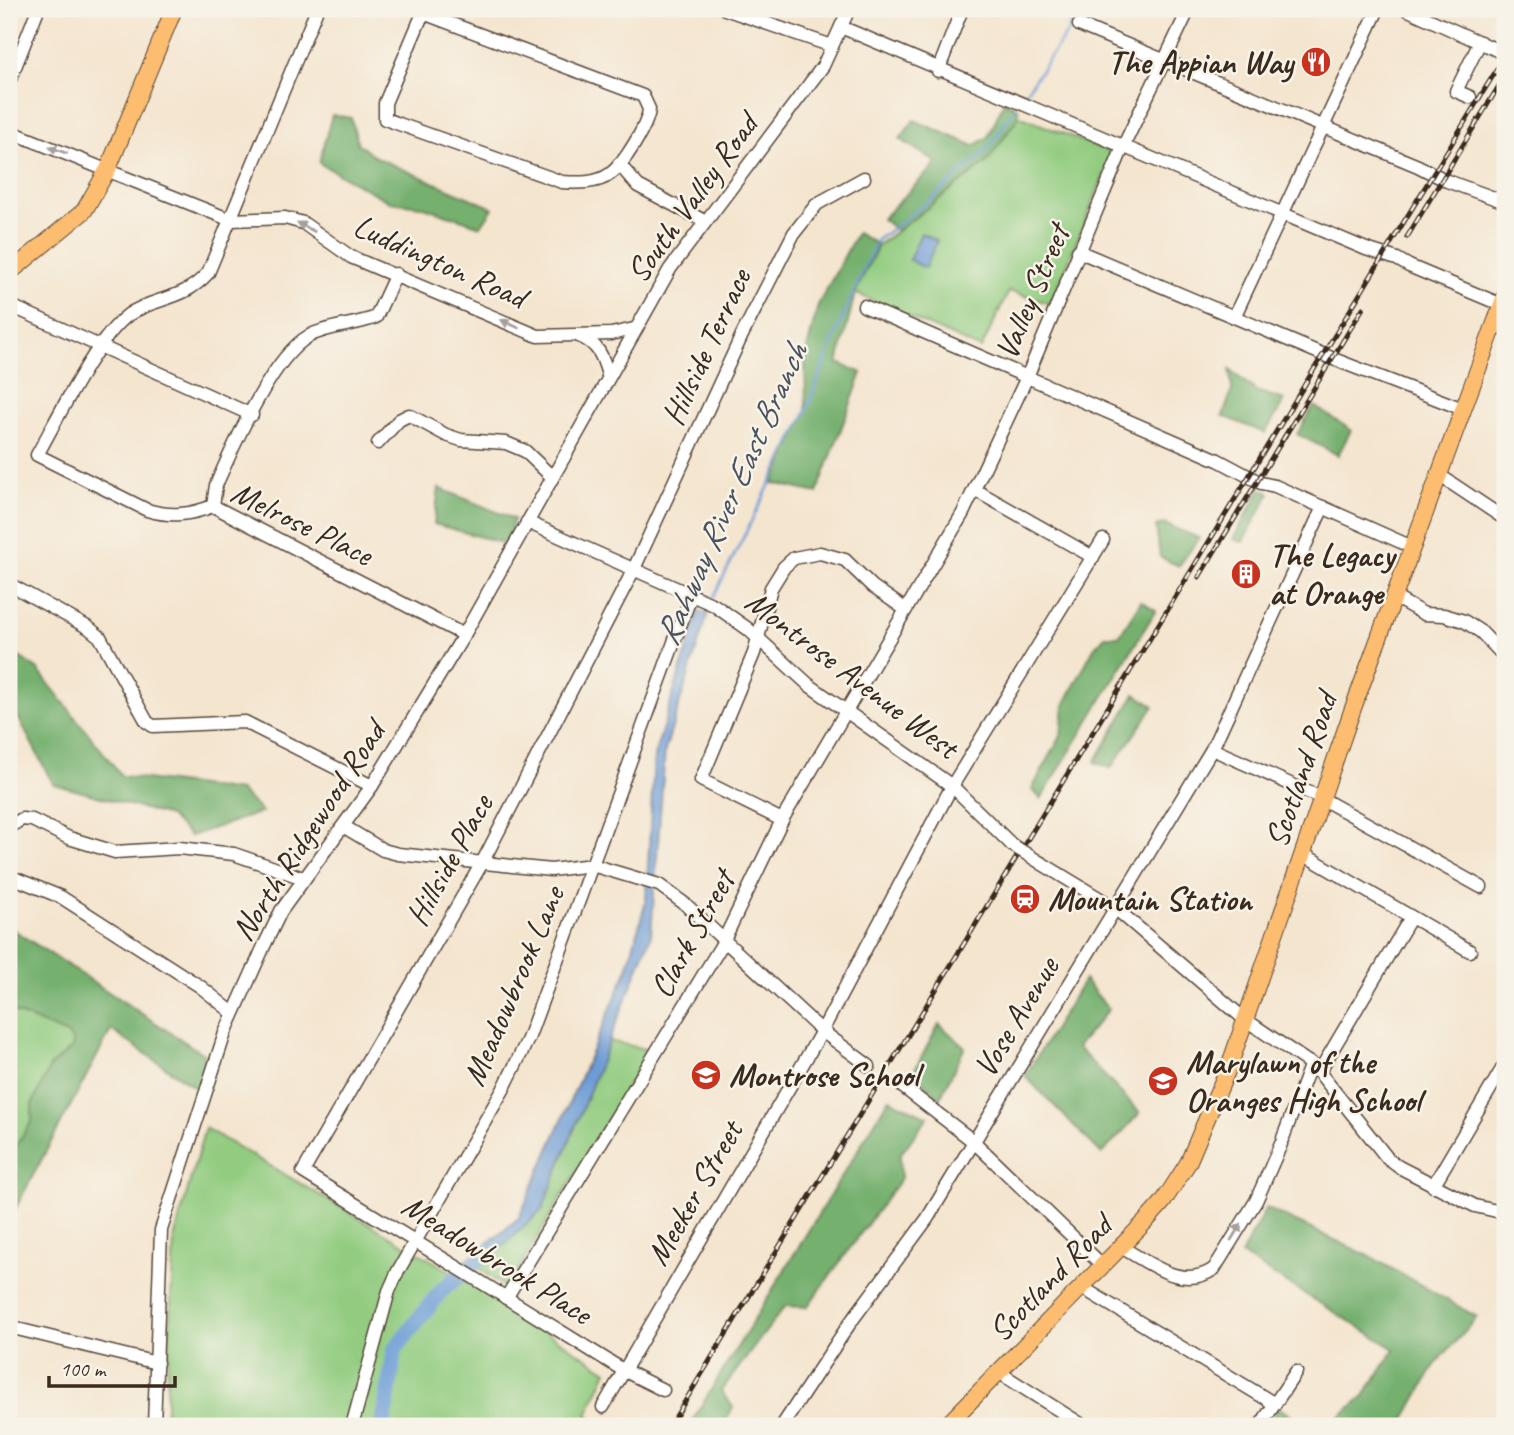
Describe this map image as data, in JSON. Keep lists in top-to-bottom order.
{
  "streets": {
    "main road": ["Scotland Road"],
    "street": [
      "South Valley Road",
      "Luddington Road",
      "Valley Street",
      "Hillside Terrace",
      "Melrose Place",
      "Montrose Avenue West",
      "North Ridgewood Road",
      "Hillside Place",
      "Clark Street",
      "Meadowbrook Lane",
      "Vose Avenue",
      "Meeker Street",
      "Meadowbrook Place"
    ]
  },
  "crossings": [
    ["South Valley Road", "Luddington Road"],
    ["South Valley Road", "North Ridgewood Road"],
    ["Luddington Road", "Melrose Place"],
    ["Valley Street", "Clark Street"],
    ["Hillside Terrace", "Montrose Avenue West"],
    ["Hillside Terrace", "Hillside Place"],
    ["Melrose Place", "North Ridgewood Road"],
    ["Montrose Avenue West", "Scotland Road"],
    ["Montrose Avenue West", "North Ridgewood Road"],
    ["Montrose Avenue West", "Hillside Place"],
    ["Montrose Avenue West", "Clark Street"],
    ["Montrose Avenue West", "Meadowbrook Lane"],
    ["Montrose Avenue West", "Vose Avenue"],
    ["Montrose Avenue West", "Meeker Street"],
    ["Hillside Place", "Meadowbrook Place"],
    ["Clark Street", "Meadowbrook Place"],
    ["Meadowbrook Lane", "Meadowbrook Place"],
    ["Meeker Street", "Meadowbrook Place"]
  ],
  "one_way": ["Luddington Road"],
  "water": ["Rahway River East Branch"],
  "places": {
    "restaurant": ["The Appian Way"],
    "building": ["The Legacy at Orange"],
    "station": ["Mountain Station"],
    "school or university": ["Montrose School", "Marylawn of the Oranges High School"]
  },
  "scale_bar": "100 m"
}
